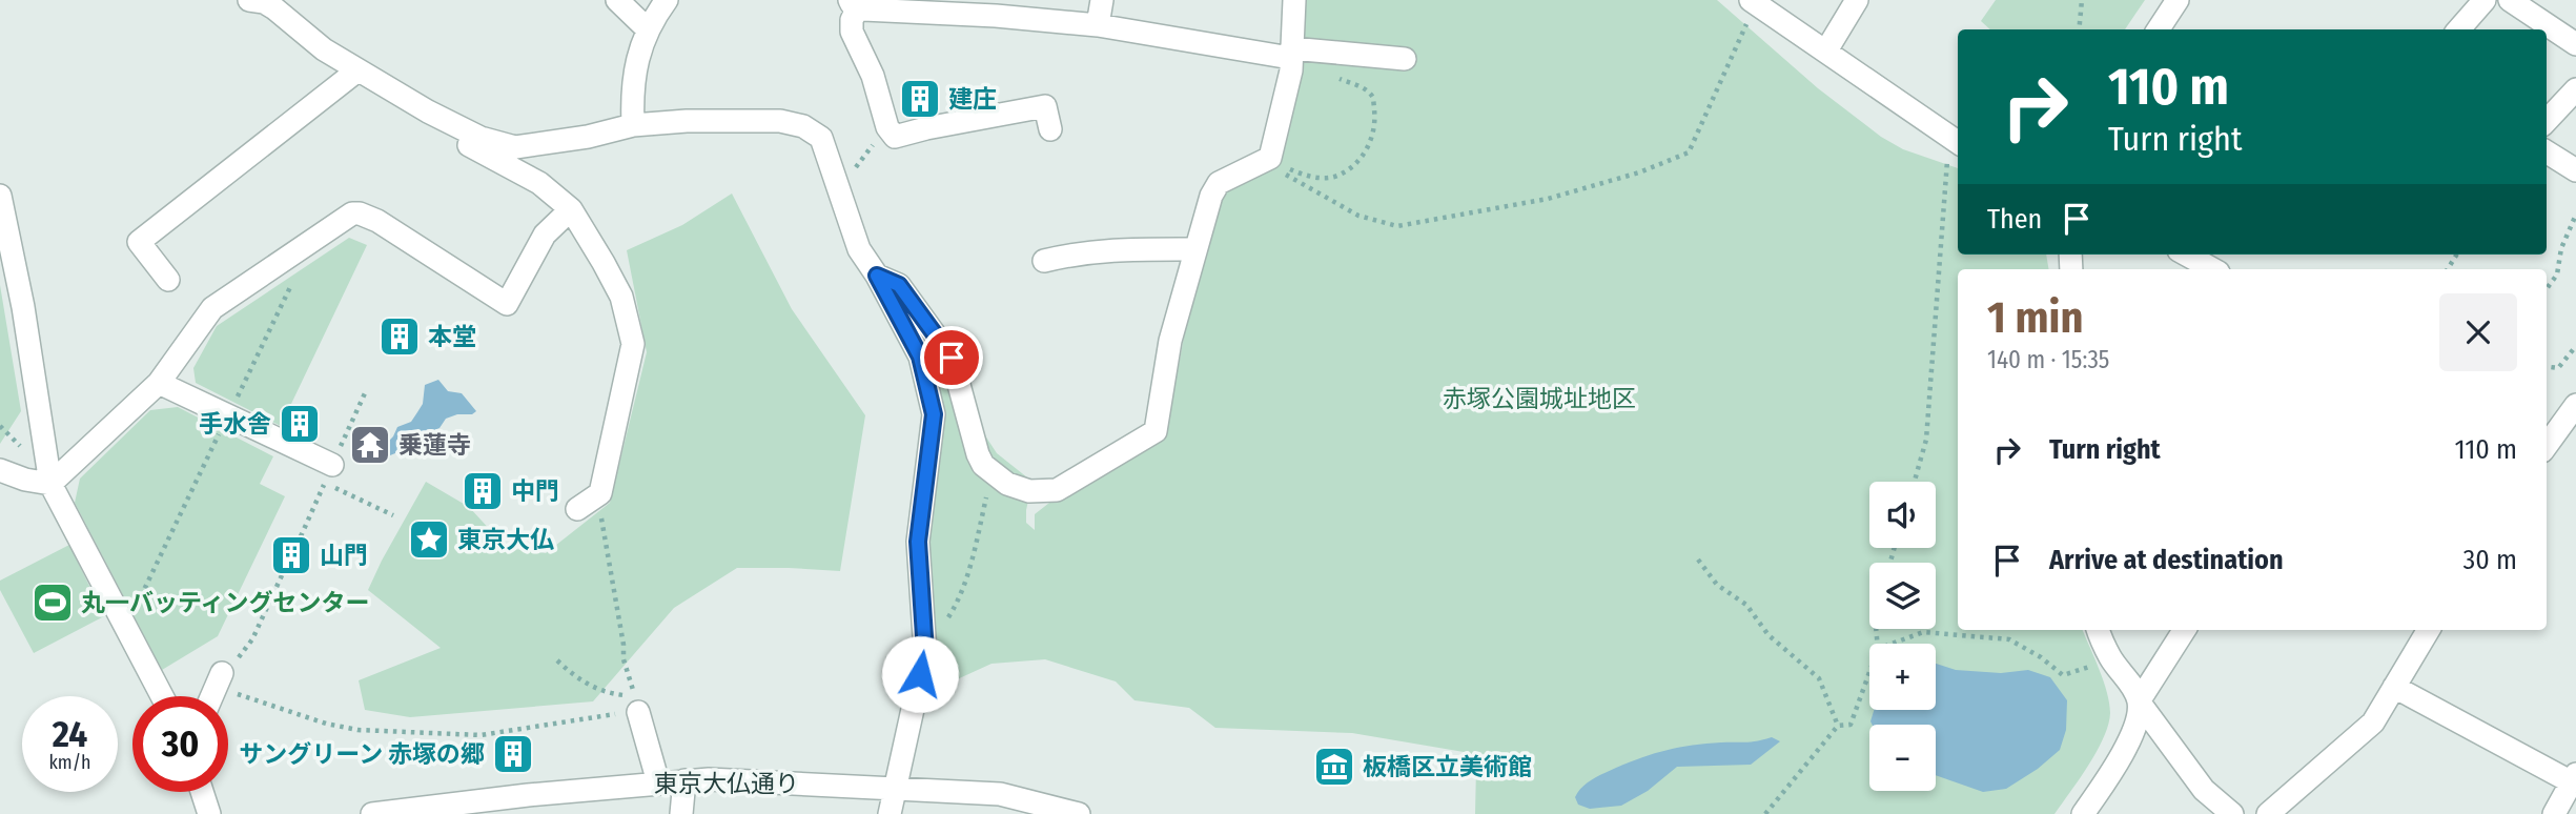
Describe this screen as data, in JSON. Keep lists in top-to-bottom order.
{
  "streets": {
    "street": ["東京大仏通り"]
  },
  "parks": ["赤塚公園城址地区"],
  "places": {
    "building": [
      "建庄",
      "本堂",
      "手水舎",
      "中門",
      "山門",
      "サングリーン 赤塚の郷"
    ],
    "temple": ["乗蓮寺"],
    "place": ["東京大仏"],
    "sports": ["丸一バッティングセンター"],
    "museum": ["板橋区立美術館"]
  },
  "page": {
    "turn": ["110 m", "Turn right"],
    "then": "Then",
    "heading": ["1 min", "140 m · 15:35"],
    "list": [
      {
        "name": "Turn right",
        "value": "110 m"
      },
      {
        "name": "Arrive at destination",
        "value": "30 m"
      }
    ],
    "map_buttons": ["+", "−"],
    "speed": "24 km/h",
    "limit": "30"
  }
}
